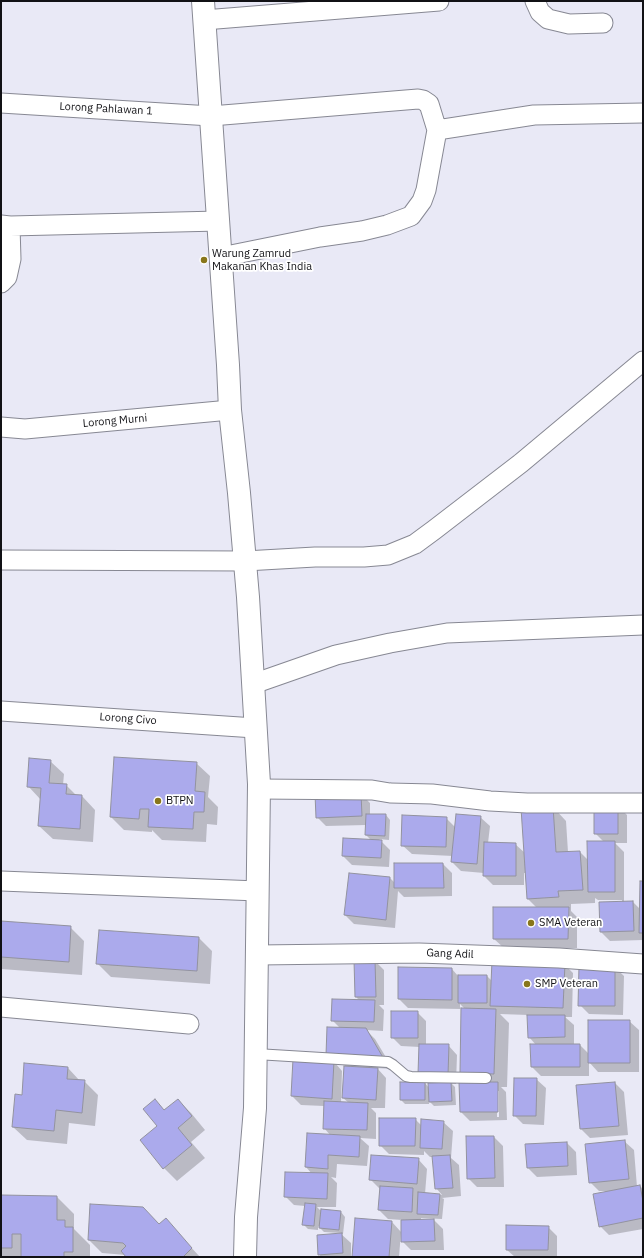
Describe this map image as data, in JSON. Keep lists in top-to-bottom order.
{
  "streets": {
    "street": [
      "Lorong Pahlawan 1",
      "Lorong Murni",
      "Lorong Civo",
      "Gang Adil"
    ]
  },
  "places": [
    "Warung Zamrud Makanan Khas India",
    "BTPN",
    "SMA Veteran",
    "SMP Veteran"
  ]
}
